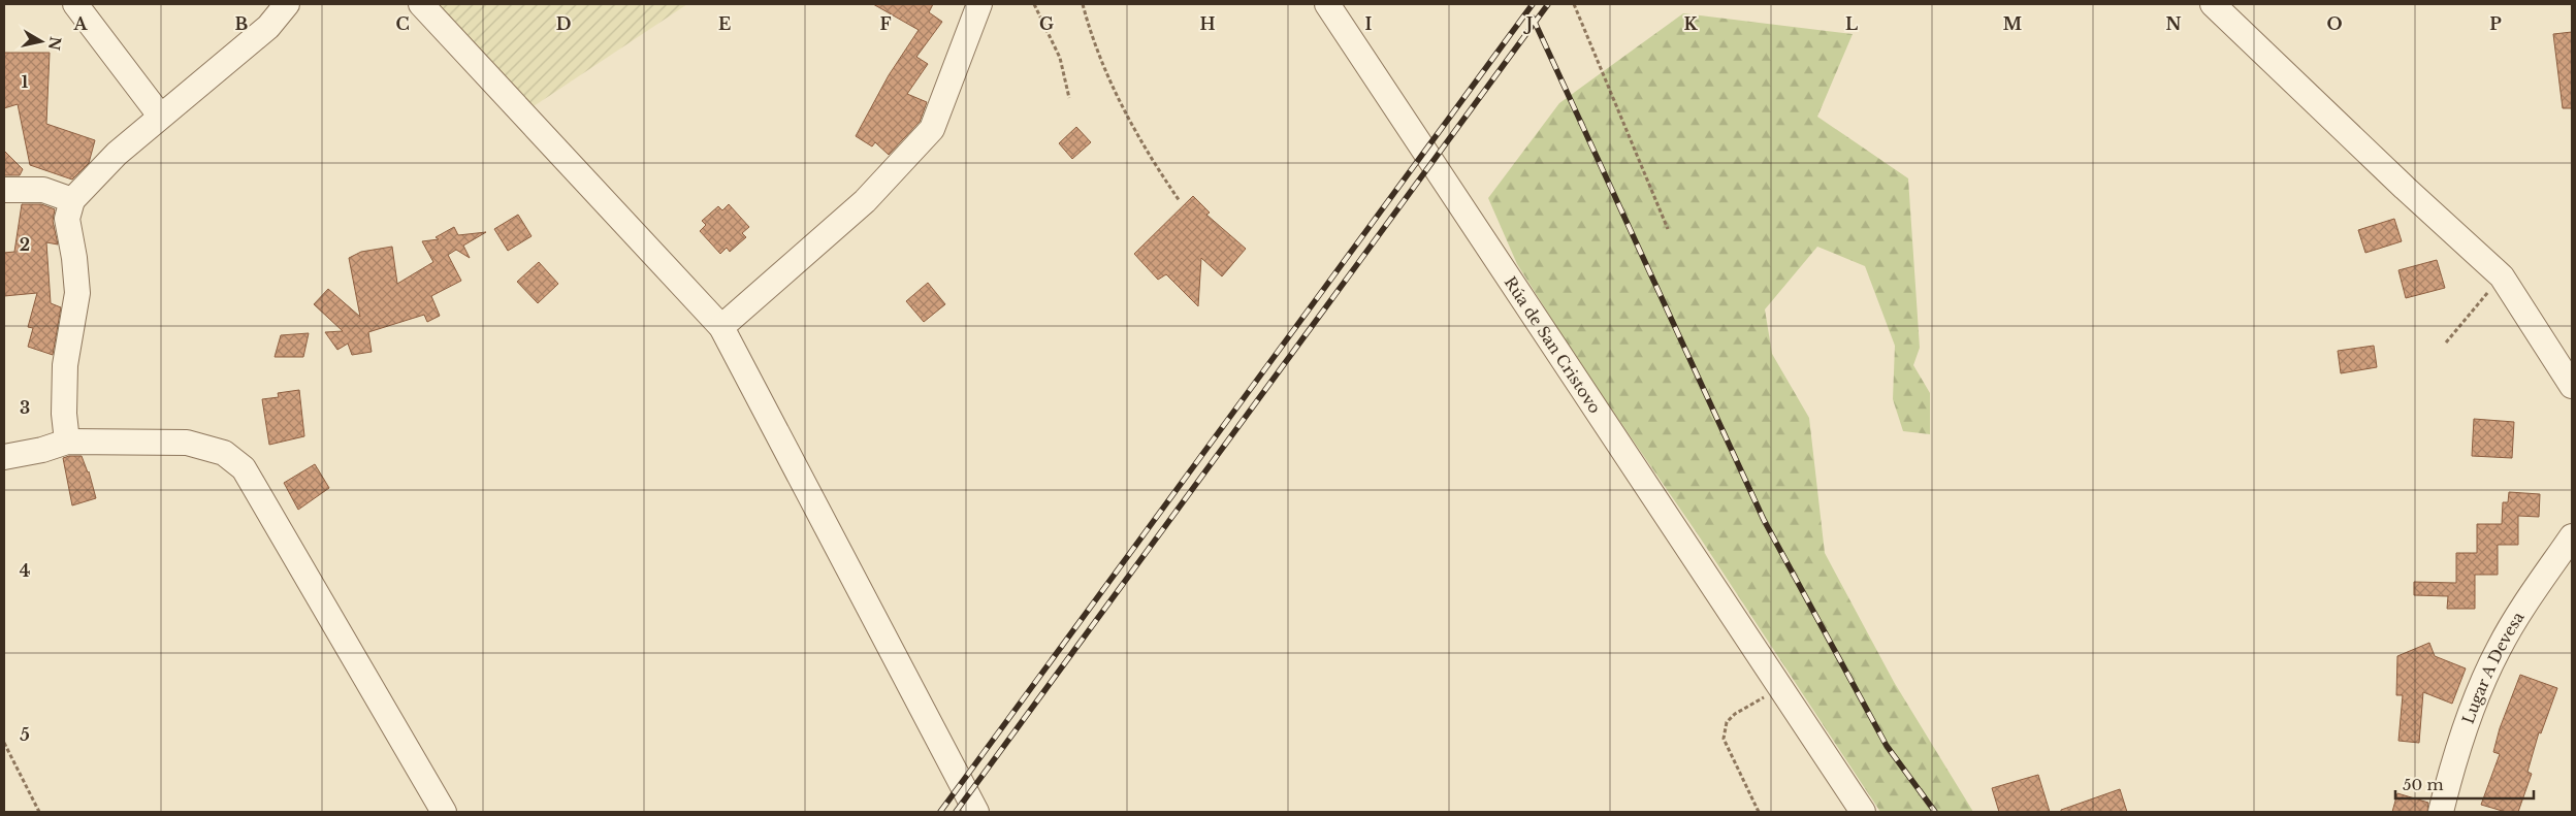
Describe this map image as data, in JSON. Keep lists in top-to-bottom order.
{
  "streets": {
    "street": ["Rúa de San Cristovo", "Lugar A Devesa"]
  },
  "scale_bar": "50 m",
  "north": "right",
  "grid": {
    "columns": [
      "A",
      "B",
      "C",
      "D",
      "E",
      "F",
      "G",
      "H",
      "I",
      "J",
      "K",
      "L",
      "M",
      "N",
      "O",
      "P"
    ],
    "rows": [
      "1",
      "2",
      "3",
      "4",
      "5"
    ]
  }
}
